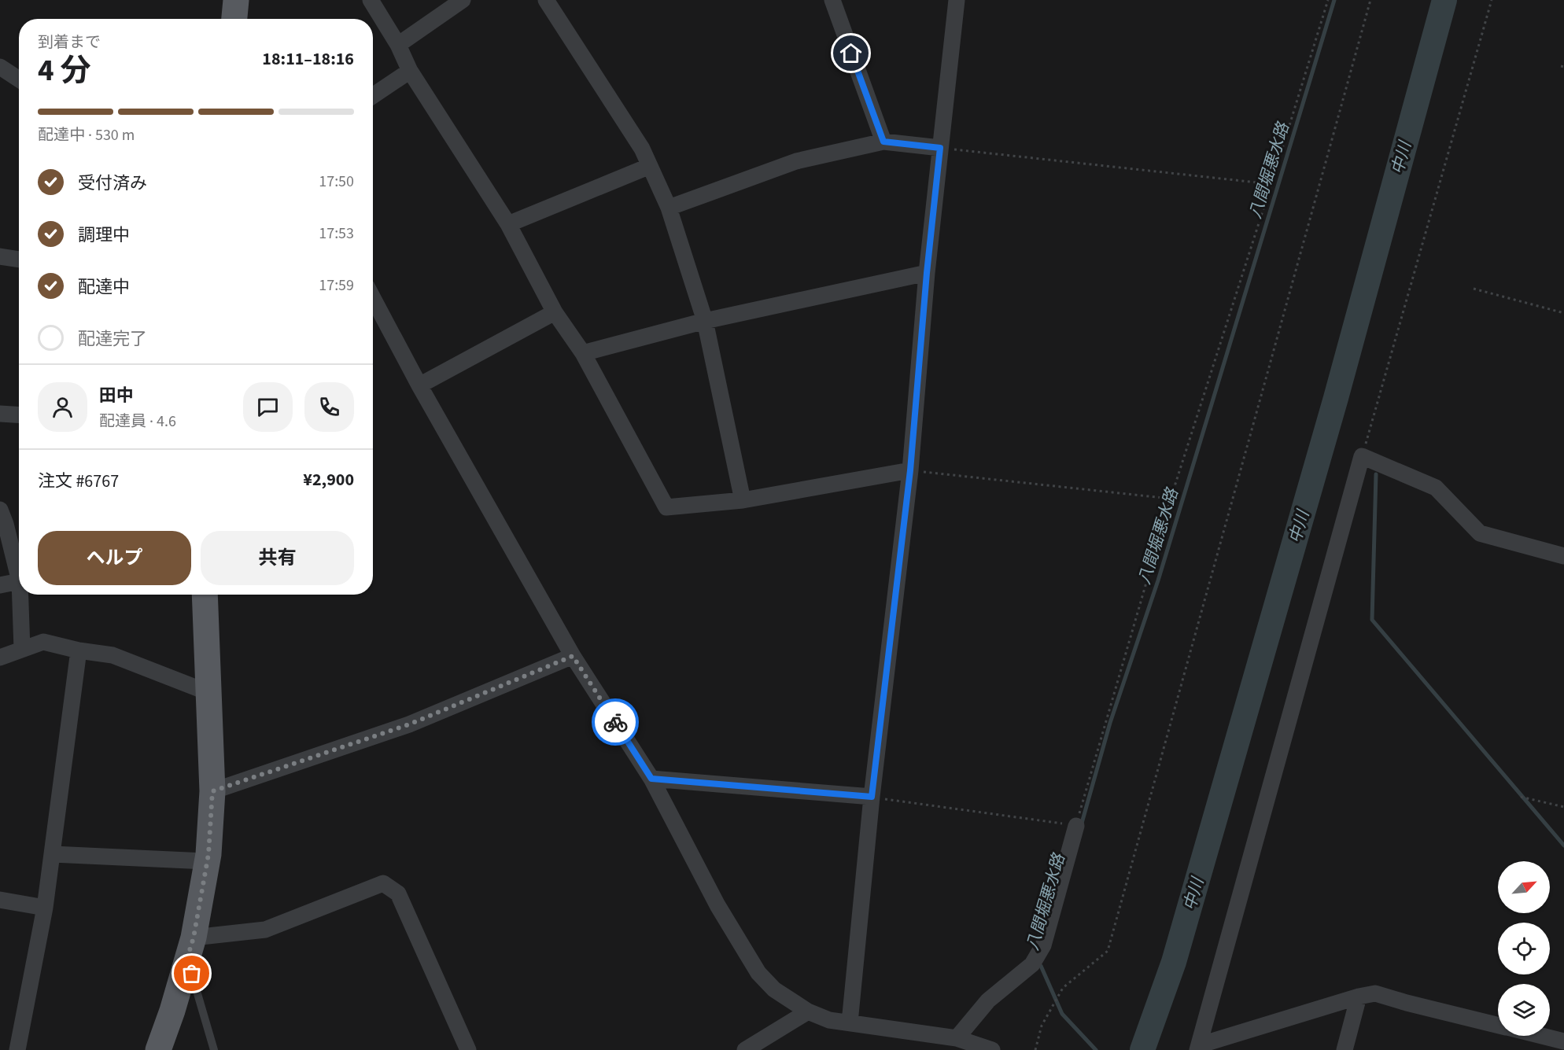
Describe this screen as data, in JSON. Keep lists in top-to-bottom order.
{
  "water": ["中川", "八間堀悪水路"],
  "north": "top right",
  "page": {
    "heading": ["4 分", "到着まで", "18:11–18:16"],
    "panel": [
      "田中",
      "配達員 · 4.6",
      "注文 #6767",
      "¥2,900"
    ],
    "bar": "配達中 · 530 m",
    "list": [
      ["受付済み", "17:50"],
      ["調理中", "17:53"],
      ["配達中", "17:59"],
      "配達完了"
    ],
    "buttons": ["ヘルプ", "共有"]
  }
}
